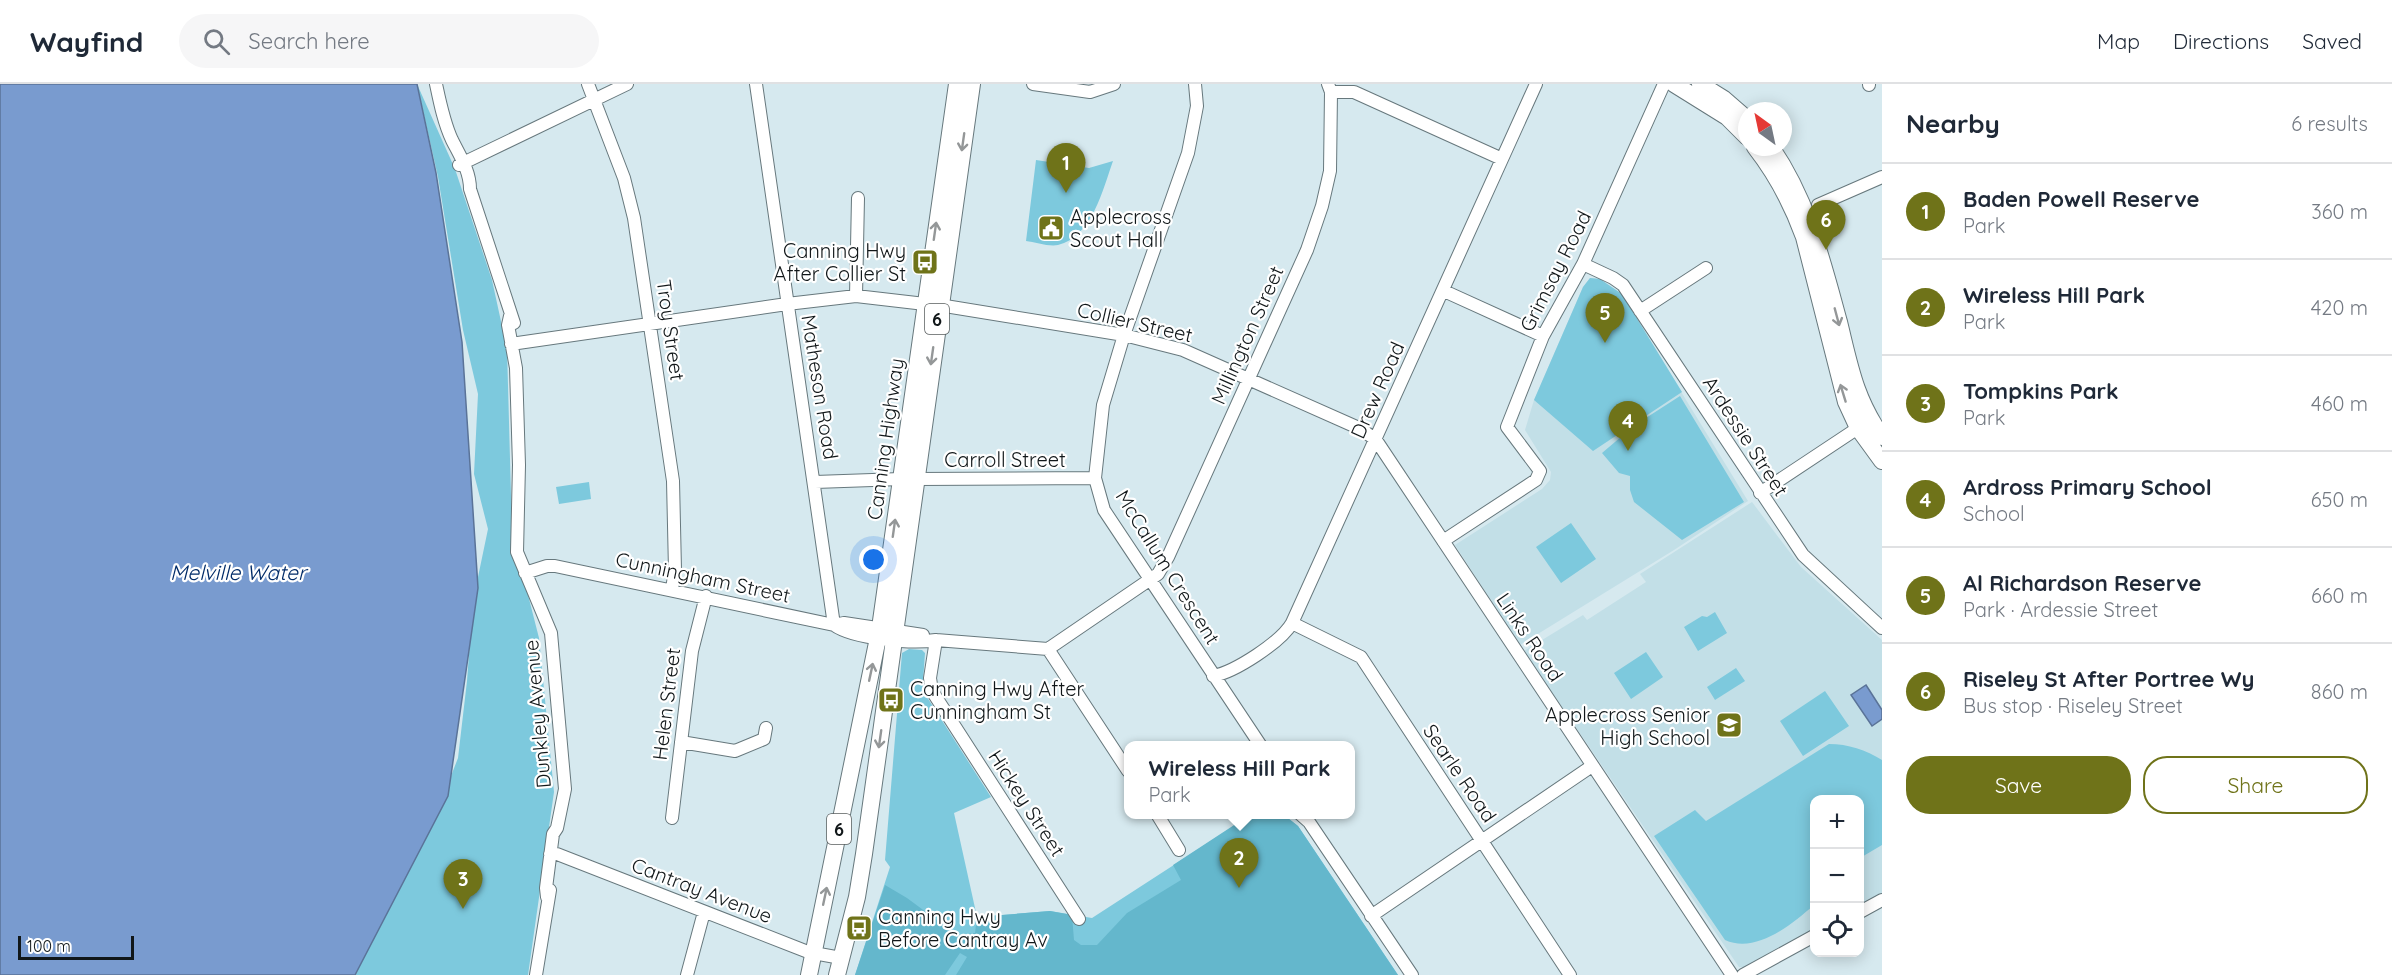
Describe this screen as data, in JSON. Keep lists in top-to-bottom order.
{
  "streets": {
    "highway": ["6", "Canning Highway"],
    "street": [
      "Grimsay Road",
      "Collier Street",
      "Troy Street",
      "Millington Street",
      "Matheson Road",
      "Drew Road",
      "Ardessie Street",
      "Carroll Street",
      "McCallum Crescent",
      "Cunningham Street",
      "Links Road",
      "Helen Street",
      "Dunkley Avenue",
      "Searle Road",
      "Hickey Street",
      "Cantray Avenue"
    ]
  },
  "crossings": [
    ["Grimsay Road", "Ardessie Street"],
    ["Grimsay Road", "Links Road"],
    ["Collier Street", "Troy Street"],
    ["Collier Street", "Millington Street"],
    ["Collier Street", "Matheson Road"],
    ["Collier Street", "Drew Road"],
    ["Collier Street", "Canning Highway"],
    ["Collier Street", "McCallum Crescent"],
    ["Collier Street", "Links Road"],
    ["Collier Street", "Dunkley Avenue"],
    ["Troy Street", "Cunningham Street"],
    ["Millington Street", "McCallum Crescent"],
    ["Matheson Road", "Carroll Street"],
    ["Matheson Road", "Cunningham Street"],
    ["Drew Road", "McCallum Crescent"],
    ["Drew Road", "Links Road"],
    ["Drew Road", "Searle Road"],
    ["Canning Highway", "Carroll Street"],
    ["Canning Highway", "Cunningham Street"],
    ["Canning Highway", "Cantray Avenue"],
    ["Carroll Street", "McCallum Crescent"],
    ["Cunningham Street", "Helen Street"],
    ["Cunningham Street", "Dunkley Avenue"],
    ["Cunningham Street", "Hickey Street"],
    ["Dunkley Avenue", "Cantray Avenue"]
  ],
  "water": ["Melville Water"],
  "places": {
    "public building": ["Applecross Scout Hall"],
    "bus stop": ["Canning Hwy After Collier St", "Canning Hwy After Cunningham St", "Canning Hwy Before Cantray Av"],
    "school or university": ["Applecross Senior High School"]
  },
  "scale_bar": "100 m",
  "north": "top left",
  "page": {
    "header": "Wayfind",
    "search": "Search here",
    "nav": ["Map", "Directions", "Saved"],
    "heading": ["Nearby", "6 results"],
    "pins": [
      "1",
      "6",
      "5",
      "4",
      "2",
      "3"
    ],
    "list": [
      {
        "mark": "1",
        "name": "Baden Powell Reserve",
        "note": "Park",
        "value": "360 m"
      },
      {
        "mark": "2",
        "name": "Wireless Hill Park",
        "note": "Park",
        "value": "420 m"
      },
      {
        "mark": "3",
        "name": "Tompkins Park",
        "note": "Park",
        "value": "460 m"
      },
      {
        "mark": "4",
        "name": "Ardross Primary School",
        "note": "School",
        "value": "650 m"
      },
      {
        "mark": "5",
        "name": "Al Richardson Reserve",
        "note": "Park · Ardessie Street",
        "value": "660 m"
      },
      {
        "mark": "6",
        "name": "Riseley St After Portree Wy",
        "note": "Bus stop · Riseley Street",
        "value": "860 m"
      }
    ],
    "buttons": ["Save", "Share"],
    "popup": ["Wireless Hill Park", "Park"],
    "map_buttons": ["+", "−"],
    "scale": "100 m"
  }
}
